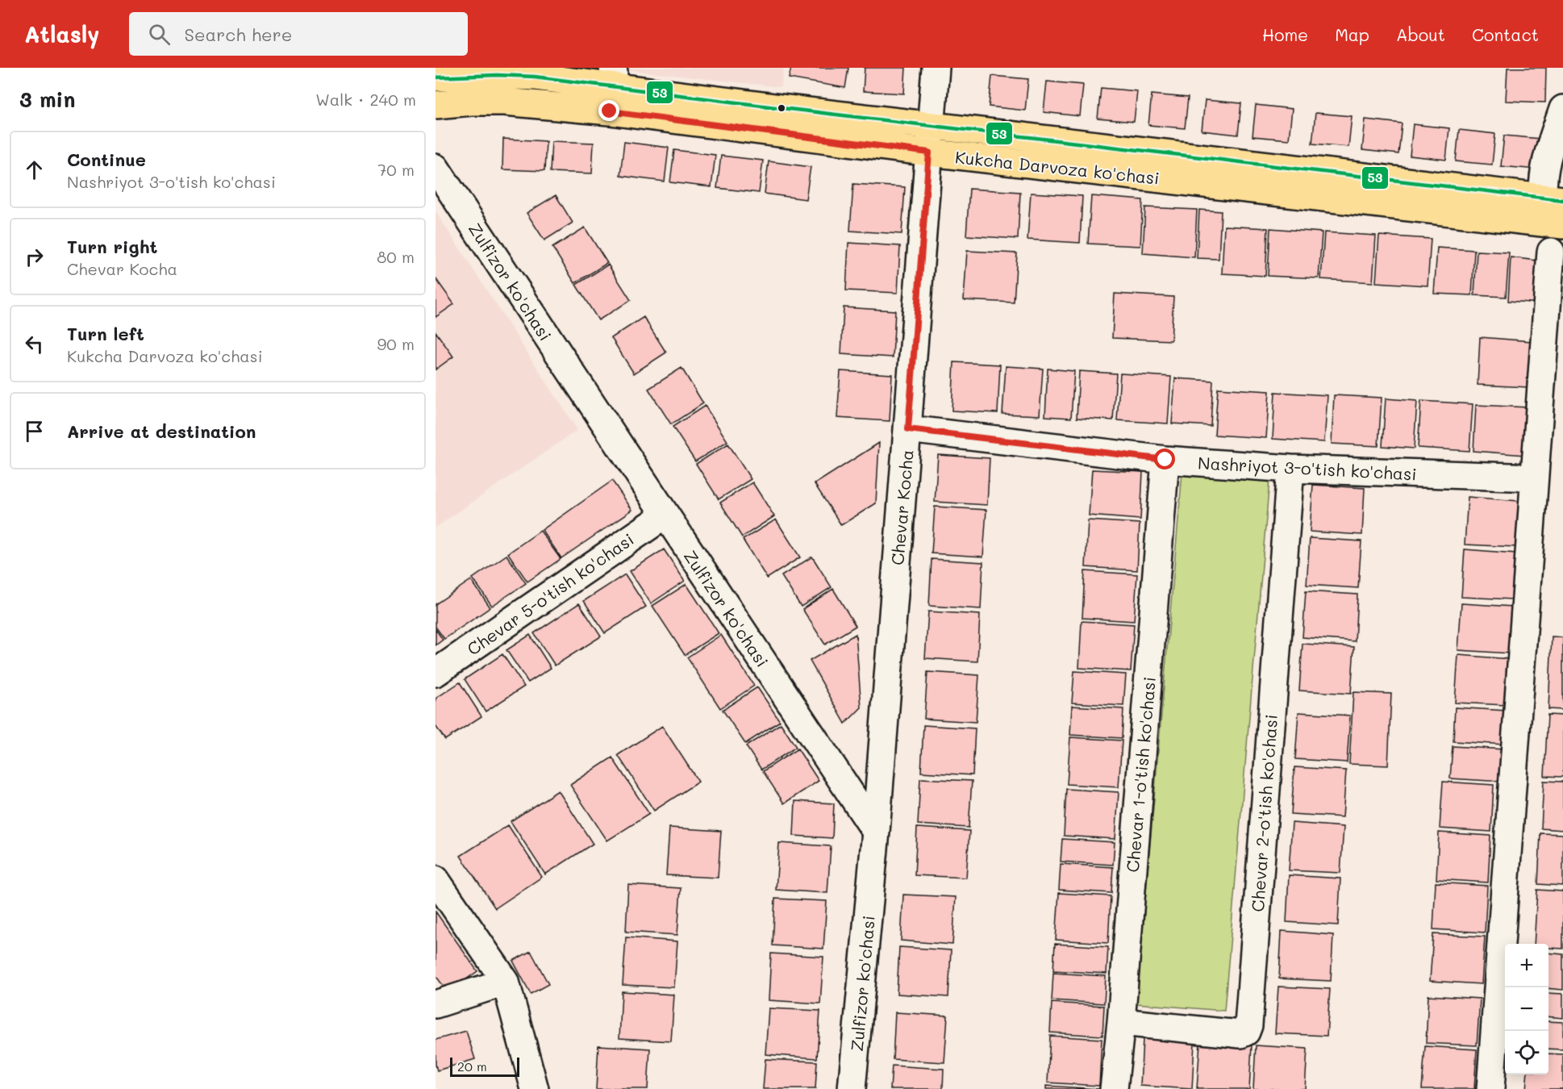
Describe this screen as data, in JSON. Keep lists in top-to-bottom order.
{
  "streets": {
    "main road": ["Kukcha Darvoza ko'chasi"],
    "street": [
      "Zulfizor ko'chasi",
      "Nashriyot 3-o'tish ko'chasi",
      "Chevar Kocha",
      "Chevar 5-o'tish ko'chasi",
      "Chevar 1-o'tish ko'chasi",
      "Chevar 2-o'tish ko'chasi"
    ]
  },
  "crossings": [
    ["Kukcha Darvoza ko'chasi", "Chevar Kocha"],
    ["Zulfizor ko'chasi", "Chevar Kocha"],
    ["Zulfizor ko'chasi", "Chevar 5-o'tish ko'chasi"],
    ["Nashriyot 3-o'tish ko'chasi", "Chevar Kocha"],
    ["Nashriyot 3-o'tish ko'chasi", "Chevar 1-o'tish ko'chasi"],
    ["Nashriyot 3-o'tish ko'chasi", "Chevar 2-o'tish ko'chasi"],
    ["Chevar 1-o'tish ko'chasi", "Chevar 2-o'tish ko'chasi"]
  ],
  "lines": ["transit line 53"],
  "scale_bar": "20 m",
  "page": {
    "header": "Atlasly",
    "search": "Search here",
    "nav": [
      "Home",
      "Map",
      "About",
      "Contact"
    ],
    "heading": ["3 min", "Walk · 240 m"],
    "list": [
      ["Continue", "Nashriyot 3-o'tish ko'chasi", "70 m"],
      ["Turn right", "Chevar Kocha", "80 m"],
      ["Turn left", "Kukcha Darvoza ko'chasi", "90 m"],
      "Arrive at destination"
    ],
    "map_buttons": ["+", "−"],
    "scale": "20 m"
  }
}
